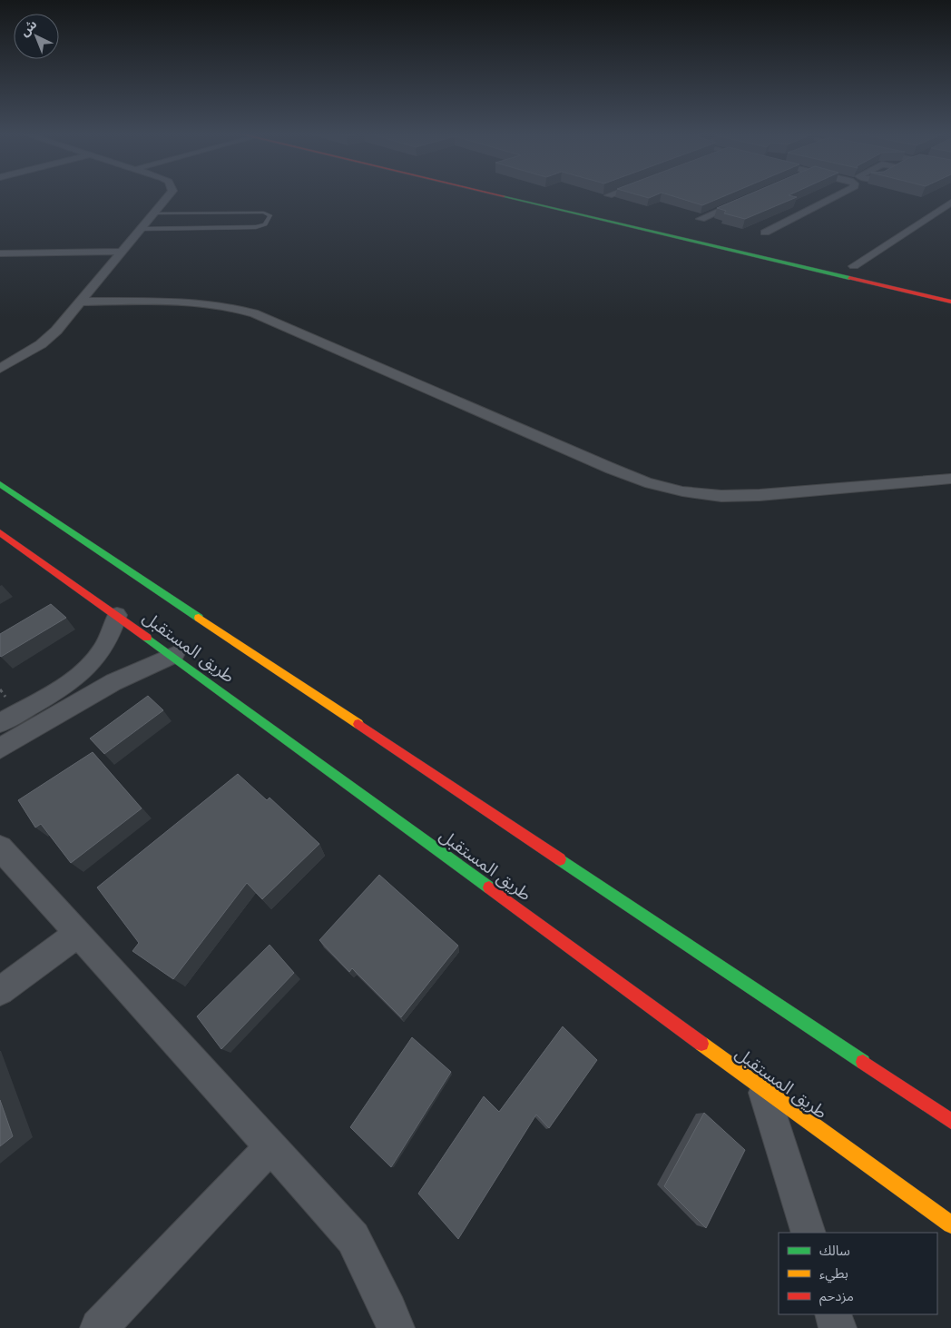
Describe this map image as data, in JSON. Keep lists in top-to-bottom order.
{
  "streets": {
    "street": ["طريق المستقبل"]
  },
  "legend": ["سالك", "بطيء", "مزدحم"],
  "north": "top left"
}
